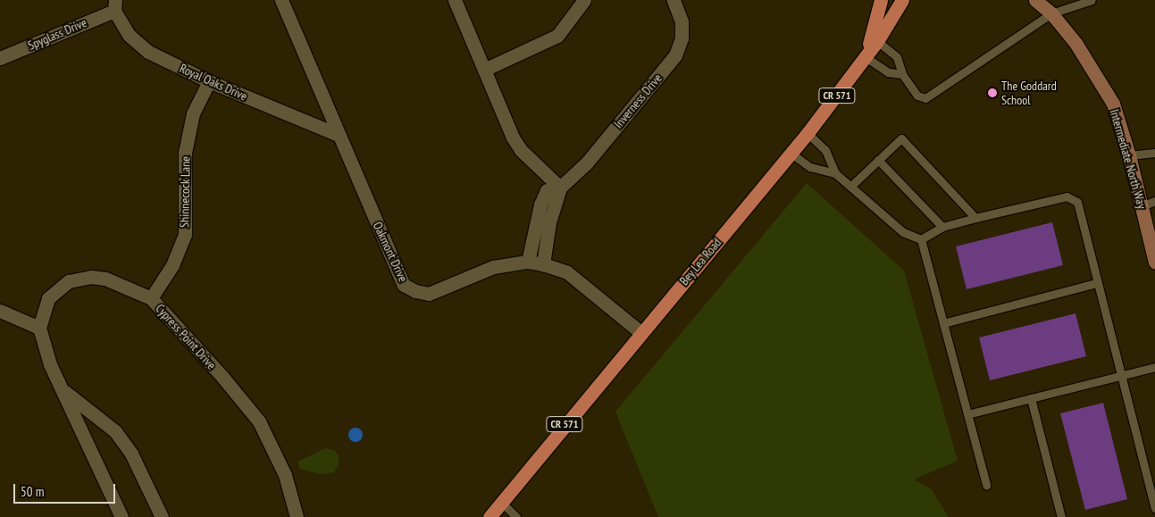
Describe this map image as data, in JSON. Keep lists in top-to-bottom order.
{
  "streets": {
    "main road": ["CR 571", "Bey Lea Road"],
    "street": [
      "Spyglass Drive",
      "Royal Oaks Drive",
      "Inverness Drive",
      "Intermediate North Way",
      "Shinnecock Lane",
      "Oakmont Drive",
      "Cypress Point Drive"
    ]
  },
  "crossings": [
    ["Spyglass Drive", "Royal Oaks Drive"],
    ["Royal Oaks Drive", "Shinnecock Lane"],
    ["Royal Oaks Drive", "Oakmont Drive"],
    ["Inverness Drive", "Oakmont Drive"],
    ["Shinnecock Lane", "Cypress Point Drive"],
    ["Oakmont Drive", "Bey Lea Road"]
  ],
  "places": ["The Goddard School"],
  "scale_bar": "50 m"
}
